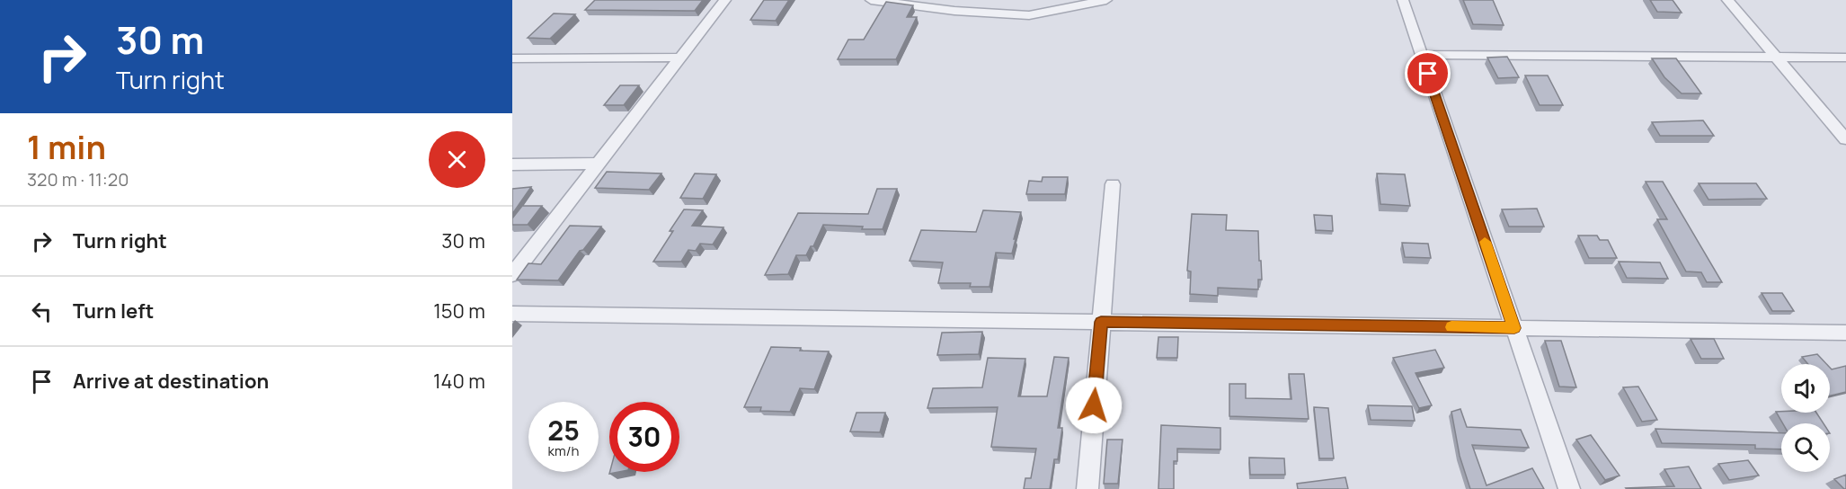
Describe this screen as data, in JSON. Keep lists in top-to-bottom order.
{
  "page": {
    "turn": ["30 m", "Turn right"],
    "heading": ["1 min", "320 m · 11:20"],
    "list": [
      {
        "name": "Turn right",
        "value": "30 m"
      },
      {
        "name": "Turn left",
        "value": "150 m"
      },
      {
        "name": "Arrive at destination",
        "value": "140 m"
      }
    ],
    "speed": "25 km/h",
    "limit": "30"
  }
}
